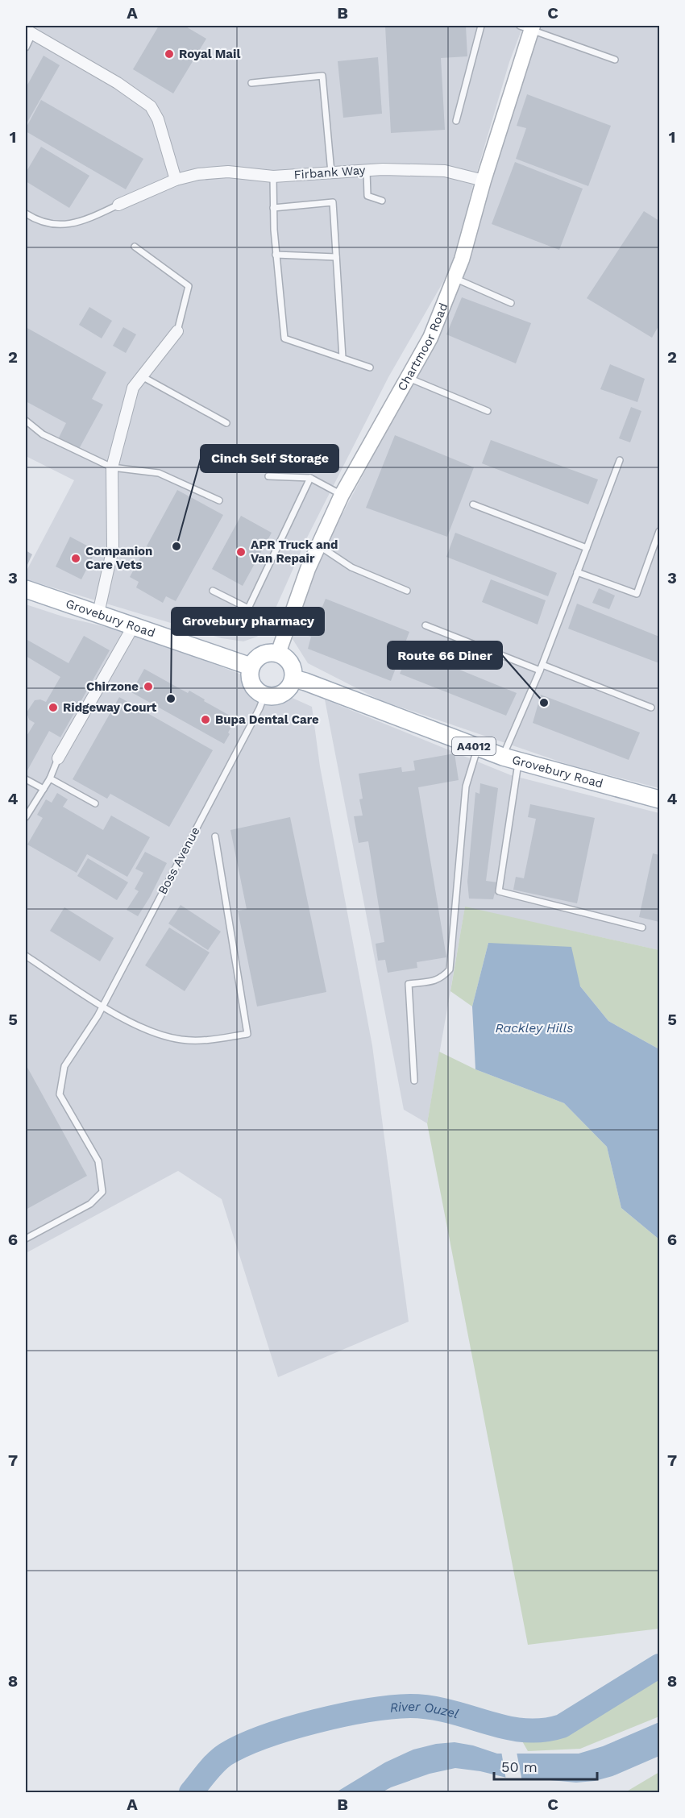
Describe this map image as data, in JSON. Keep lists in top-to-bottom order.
{
  "streets": {
    "main road": ["Grovebury Road", "A4012"],
    "street": ["Firbank Way", "Chartmoor Road"],
    "lane": ["Boss Avenue"]
  },
  "crossings": [
    ["Firbank Way", "Chartmoor Road"],
    ["Chartmoor Road", "Grovebury Road"],
    ["Chartmoor Road", "Boss Avenue"],
    ["Grovebury Road", "Boss Avenue"]
  ],
  "water": ["Rackley Hills", "River Ouzel"],
  "places": [
    "Royal Mail",
    "Cinch Self Storage",
    "APR Truck and Van Repair",
    "Companion Care Vets",
    "Chirzone",
    "Grovebury pharmacy",
    "Route 66 Diner",
    "Ridgeway Court",
    "Bupa Dental Care"
  ],
  "scale_bar": "50 m",
  "grid": {
    "columns": ["A", "B", "C"],
    "rows": [
      "1",
      "2",
      "3",
      "4",
      "5",
      "6",
      "7",
      "8"
    ]
  }
}
